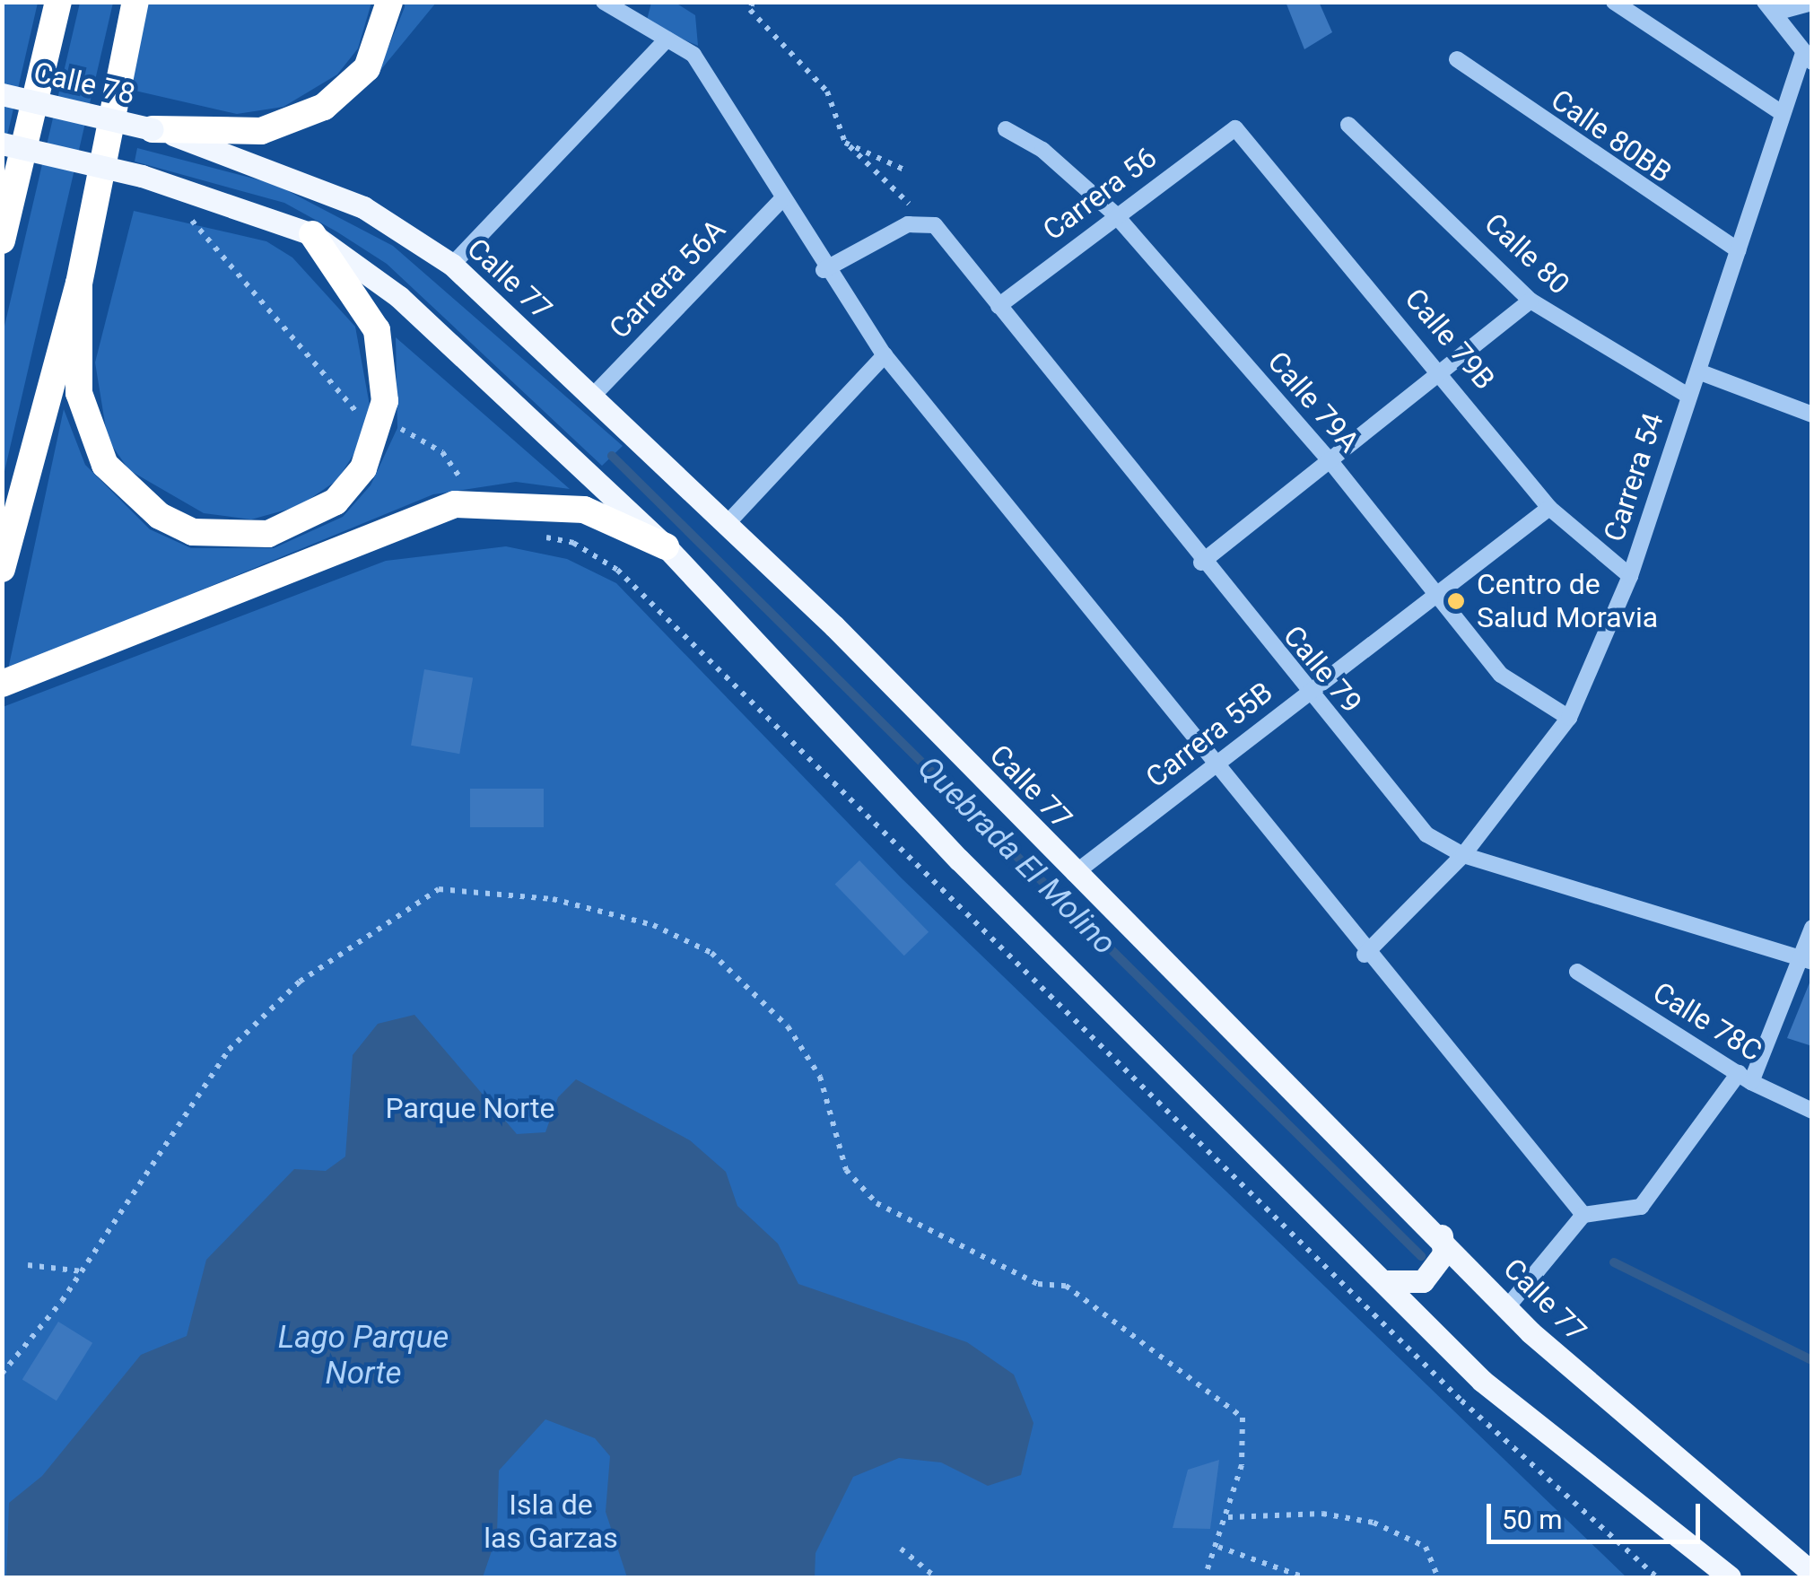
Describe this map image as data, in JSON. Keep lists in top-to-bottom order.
{
  "streets": {
    "main road": ["Calle 78", "Calle 77"],
    "street": [
      "Calle 80BB",
      "Carrera 56",
      "Calle 80",
      "Carrera 56A",
      "Calle 79B",
      "Calle 79A",
      "Carrera 54",
      "Calle 79",
      "Carrera 55B",
      "Calle 78C"
    ]
  },
  "crossings": [
    ["Calle 78", "Calle 77"],
    ["Calle 80BB", "Carrera 54"],
    ["Carrera 56", "Calle 79B"],
    ["Carrera 56", "Calle 79A"],
    ["Carrera 56", "Calle 79"],
    ["Calle 80", "Carrera 54"],
    ["Calle 77", "Carrera 56A"],
    ["Calle 77", "Carrera 55B"],
    ["Calle 79B", "Carrera 54"],
    ["Calle 79B", "Carrera 55B"],
    ["Calle 79A", "Carrera 54"],
    ["Calle 79A", "Carrera 55B"],
    ["Carrera 54", "Calle 79"],
    ["Calle 79", "Carrera 55B"]
  ],
  "water": ["Quebrada El Molino", "Lago Parque Norte"],
  "parks": ["Parque Norte", "Isla de las Garzas"],
  "places": ["Centro de Salud Moravia"],
  "scale_bar": "50 m"
}
